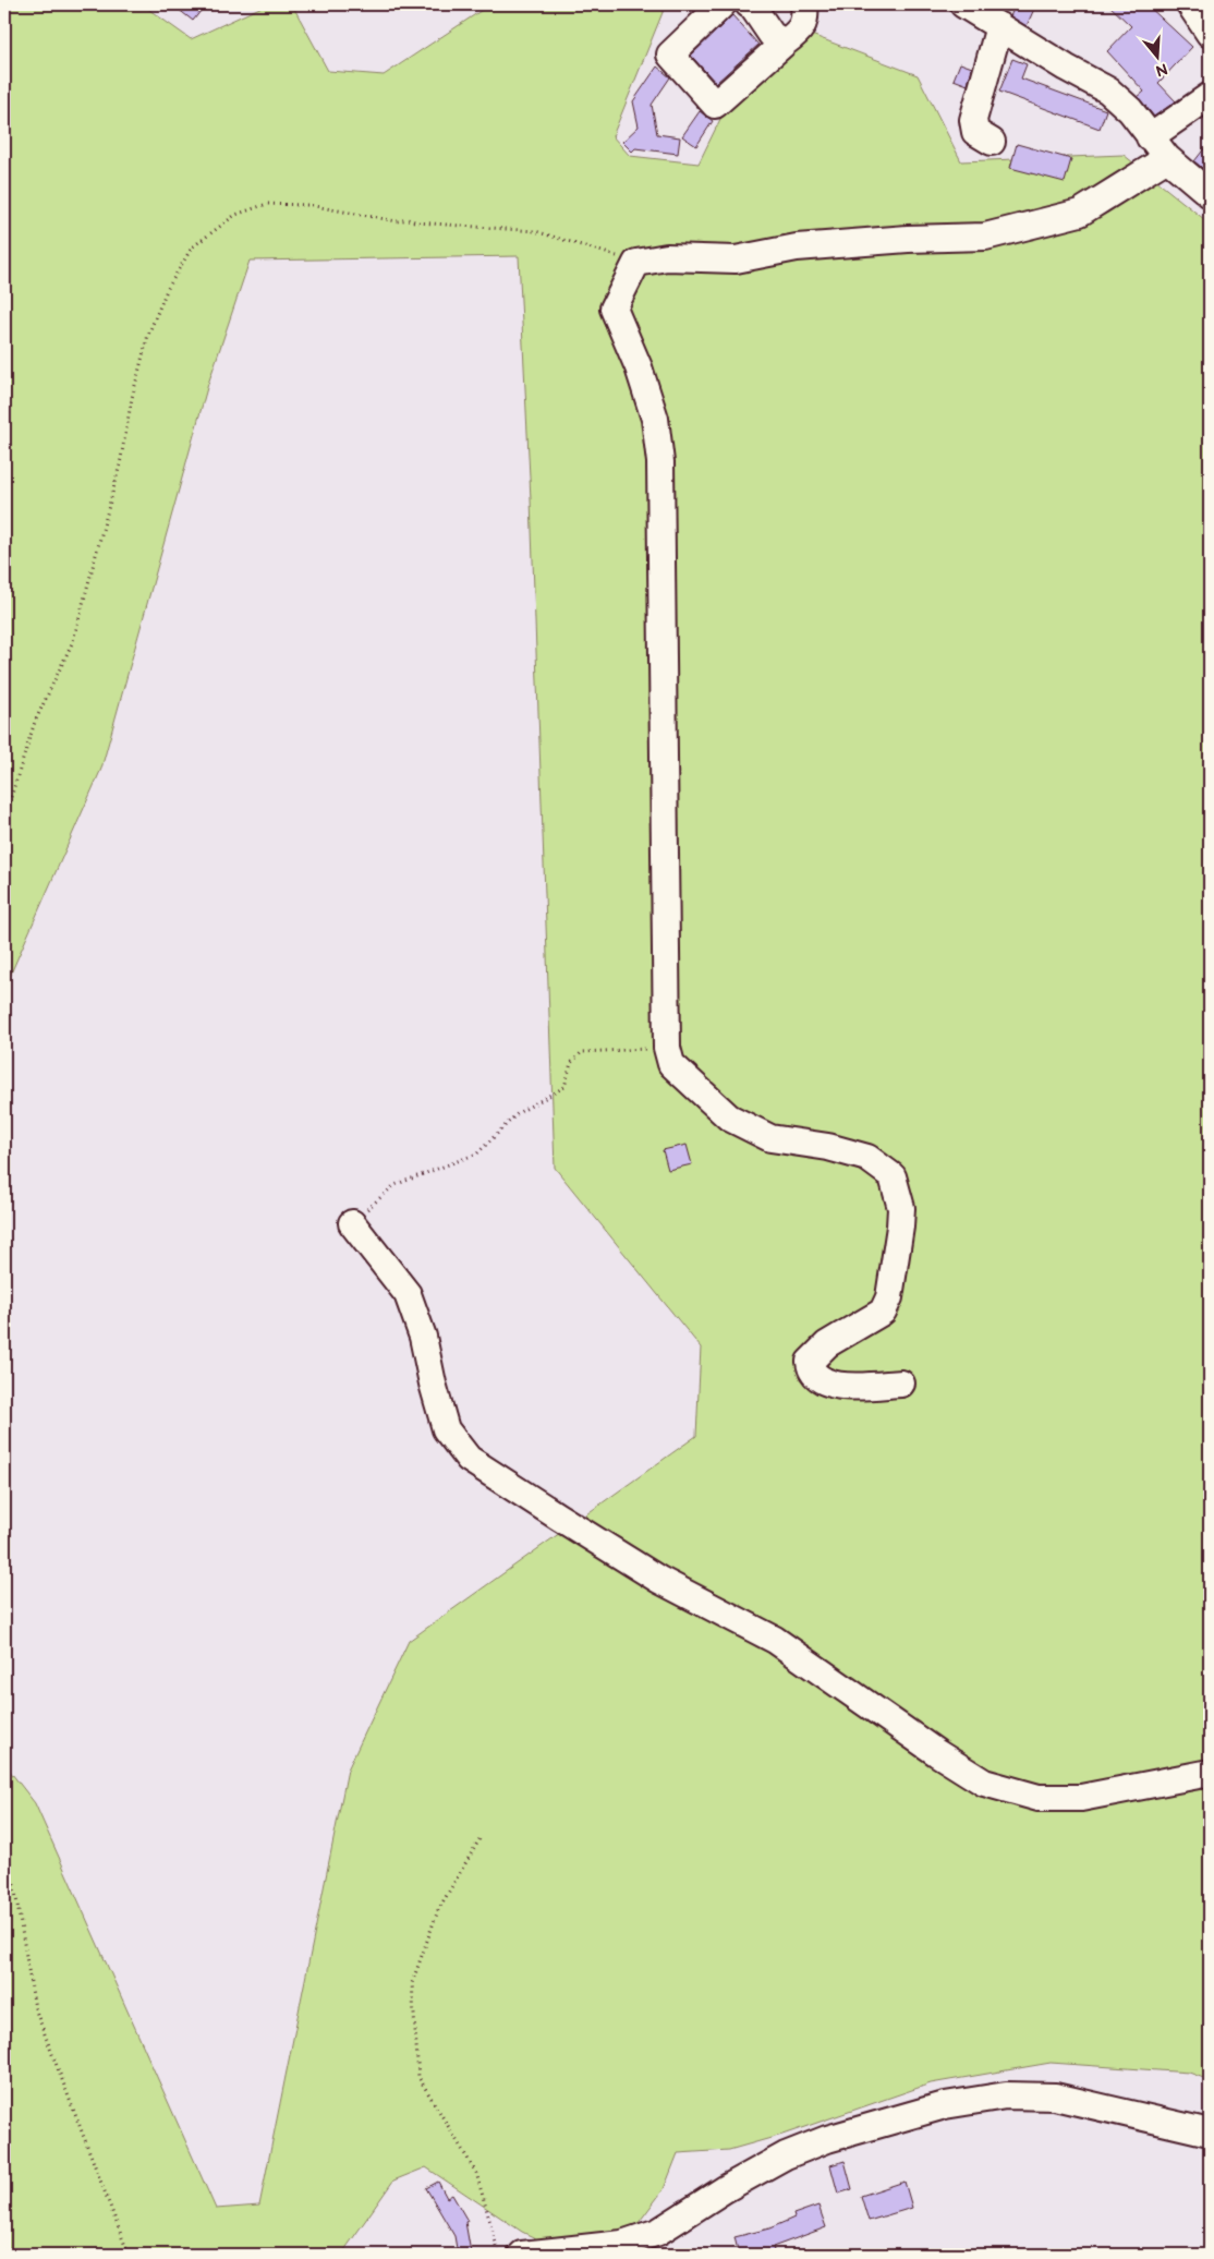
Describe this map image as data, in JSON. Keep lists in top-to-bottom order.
{
  "north": "bottom"
}
